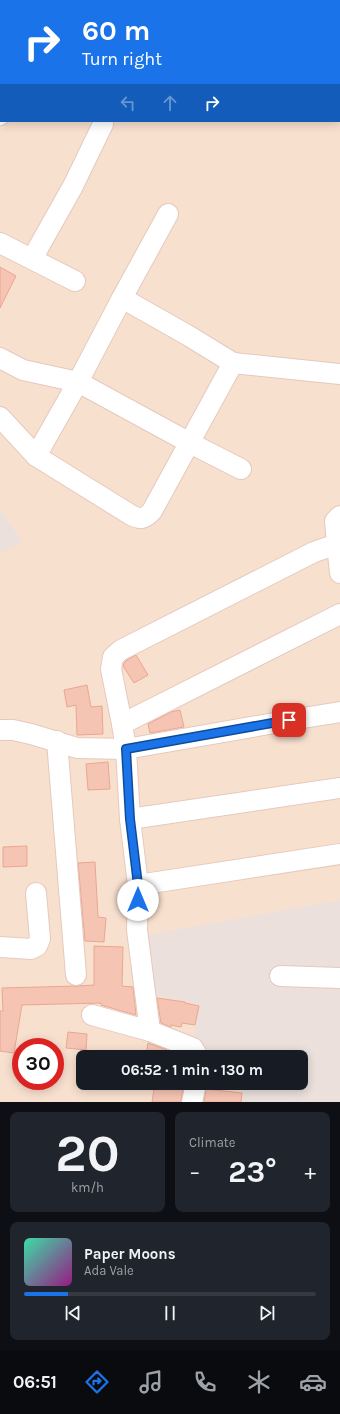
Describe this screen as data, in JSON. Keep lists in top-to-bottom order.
{
  "page": {
    "turn": ["60 m", "Turn right"],
    "limit": "30",
    "trip": "06:52 · 1 min · 130 m",
    "tile": [
      ["20", "km/h"],
      "Climate"
    ],
    "heat": ["−", "23°", "+"],
    "song": ["Paper Moons", "Ada Vale"],
    "tabs": "06:51"
  }
}
